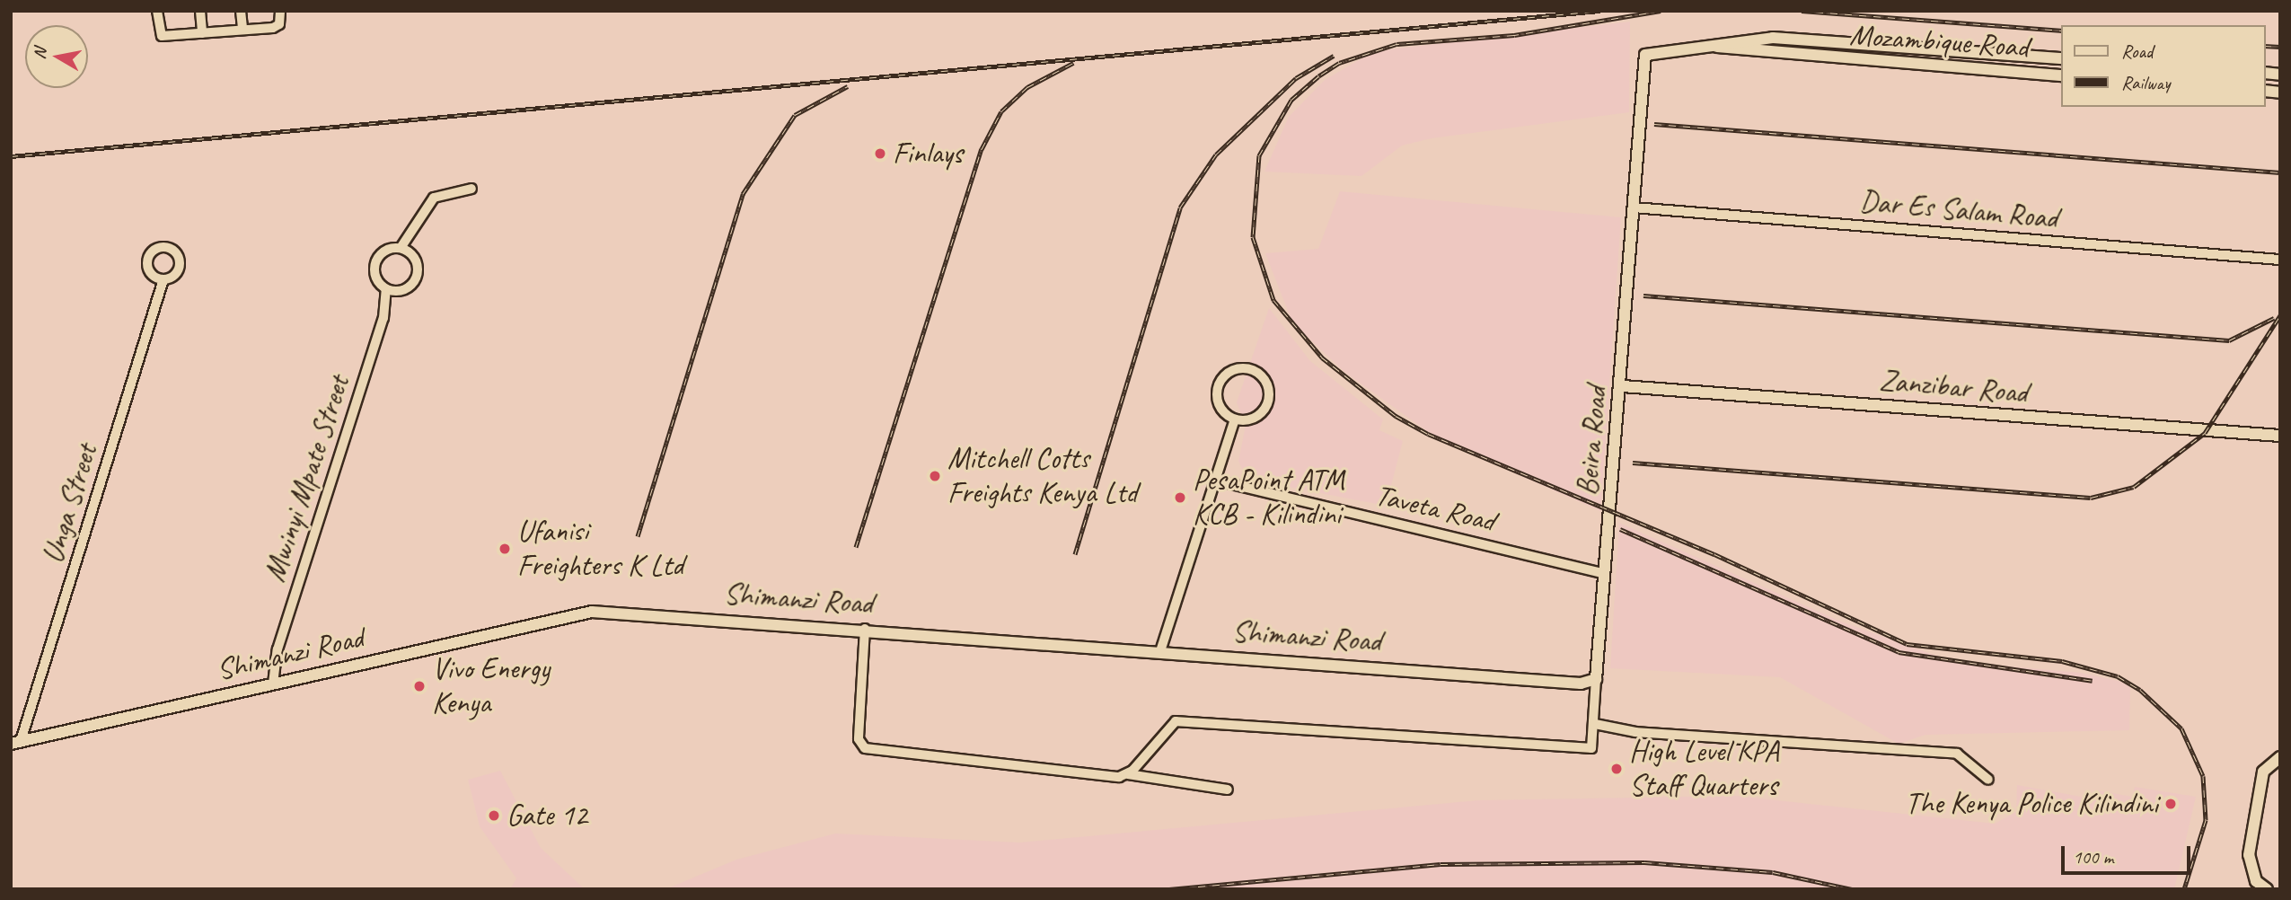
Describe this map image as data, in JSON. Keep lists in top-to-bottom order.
{
  "streets": {
    "main road": [
      "Mozambique Road",
      "Zanzibar Road",
      "Beira Road",
      "Shimanzi Road"
    ],
    "street": [
      "Dar Es Salam Road",
      "Mwinyi Mpate Street",
      "Unga Street",
      "Taveta Road"
    ]
  },
  "crossings": [
    ["Mozambique Road", "Dar Es Salam Road"],
    ["Mozambique Road", "Beira Road"],
    ["Dar Es Salam Road", "Beira Road"],
    ["Zanzibar Road", "Beira Road"],
    ["Beira Road", "Taveta Road"],
    ["Beira Road", "Shimanzi Road"],
    ["Mwinyi Mpate Street", "Shimanzi Road"],
    ["Unga Street", "Shimanzi Road"]
  ],
  "places": [
    "Finlays",
    "Mitchell Cotts Freights Kenya Ltd",
    "PesaPoint ATM KCB - Kilindini",
    "Ufanisi Freighters K Ltd",
    "Vivo Energy Kenya",
    "High Level KPA Staff Quarters",
    "The Kenya Police Kilindini",
    "Gate 12"
  ],
  "legend": ["Road", "Railway"],
  "scale_bar": "100 m",
  "north": "left"
}
